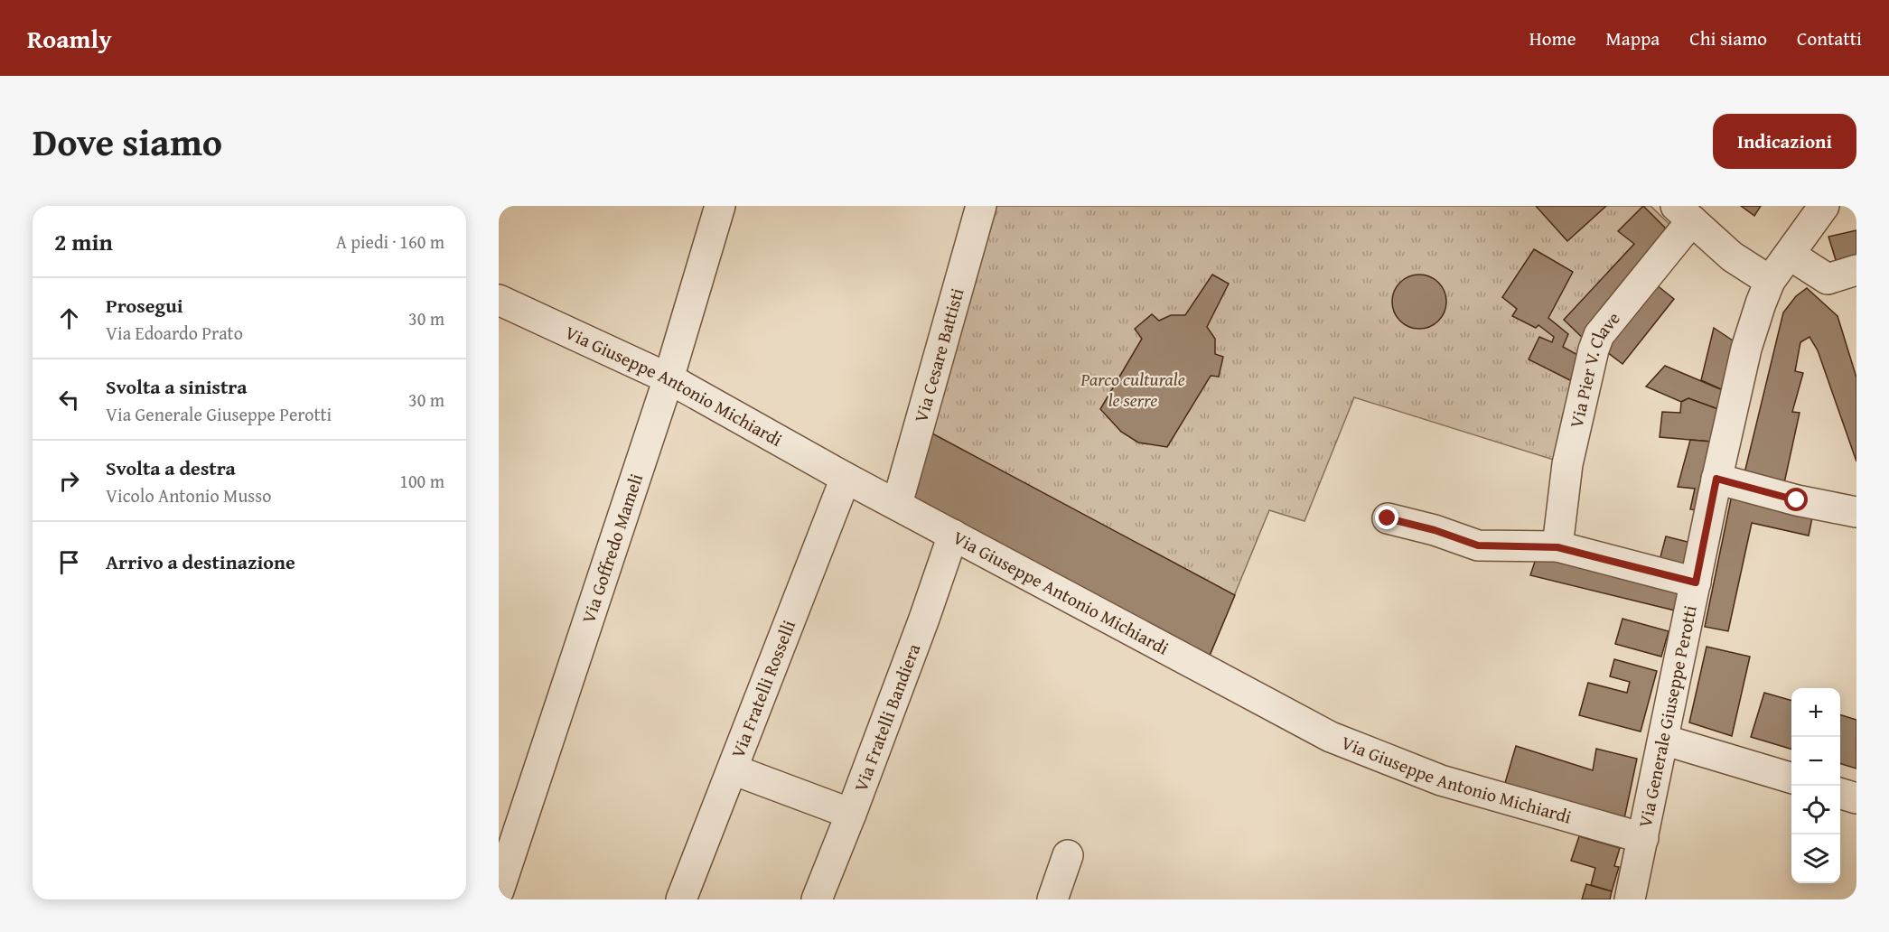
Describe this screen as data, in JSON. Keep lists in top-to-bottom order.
{
  "streets": {
    "street": [
      "Via Cesare Battisti",
      "Via Pier V. Clave",
      "Via Giuseppe Antonio Michiardi",
      "Via Goffredo Mameli",
      "Via Fratelli Rosselli",
      "Via Generale Giuseppe Perotti",
      "Via Fratelli Bandiera"
    ]
  },
  "crossings": [
    ["Via Cesare Battisti", "Via Giuseppe Antonio Michiardi"],
    ["Via Giuseppe Antonio Michiardi", "Via Goffredo Mameli"],
    ["Via Giuseppe Antonio Michiardi", "Via Fratelli Rosselli"],
    ["Via Giuseppe Antonio Michiardi", "Via Generale Giuseppe Perotti"],
    ["Via Giuseppe Antonio Michiardi", "Via Fratelli Bandiera"]
  ],
  "parks": ["Parco culturale le serre"],
  "page": {
    "header": "Roamly",
    "nav": [
      "Home",
      "Mappa",
      "Chi siamo",
      "Contatti"
    ],
    "title": "Dove siamo",
    "buttons": "Indicazioni",
    "heading": ["2 min", "A piedi · 160 m"],
    "list": [
      ["Prosegui", "Via Edoardo Prato", "30 m"],
      ["Svolta a sinistra", "Via Generale Giuseppe Perotti", "30 m"],
      ["Svolta a destra", "Vicolo Antonio Musso", "100 m"],
      "Arrivo a destinazione"
    ],
    "map_buttons": ["+", "−"]
  }
}
